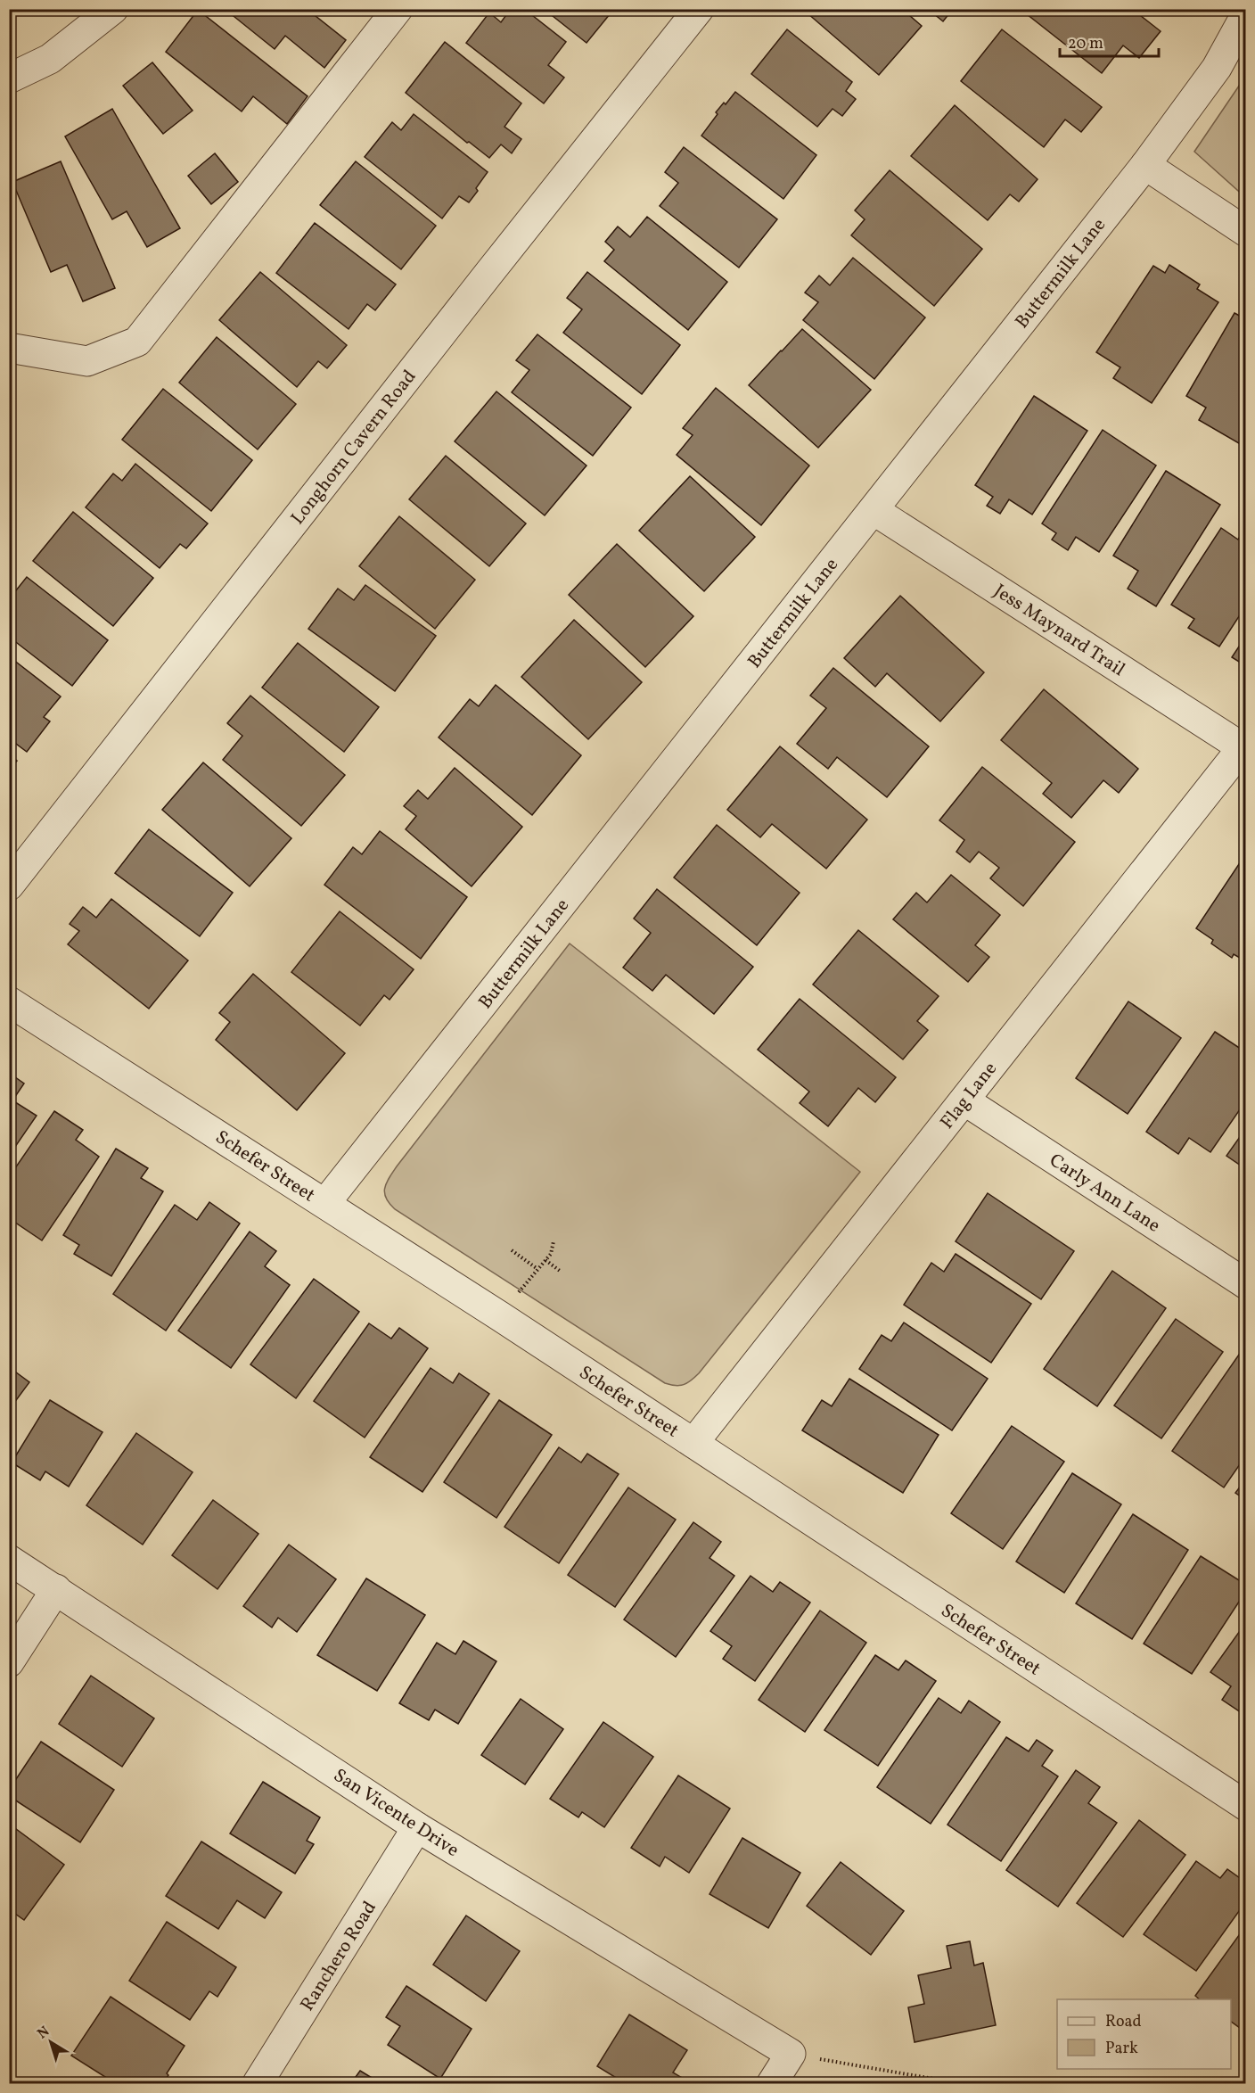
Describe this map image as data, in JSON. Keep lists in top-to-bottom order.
{
  "streets": {
    "street": [
      "Buttermilk Lane",
      "Longhorn Cavern Road",
      "Jess Maynard Trail",
      "Flag Lane",
      "Schefer Street",
      "Carly Ann Lane",
      "San Vicente Drive",
      "Ranchero Road"
    ]
  },
  "crossings": [
    ["Buttermilk Lane", "Jess Maynard Trail"],
    ["Buttermilk Lane", "Schefer Street"],
    ["Jess Maynard Trail", "Flag Lane"],
    ["Flag Lane", "Schefer Street"],
    ["Flag Lane", "Carly Ann Lane"],
    ["San Vicente Drive", "Ranchero Road"]
  ],
  "legend": ["Road", "Park"],
  "scale_bar": "20 m",
  "north": "top left"
}
